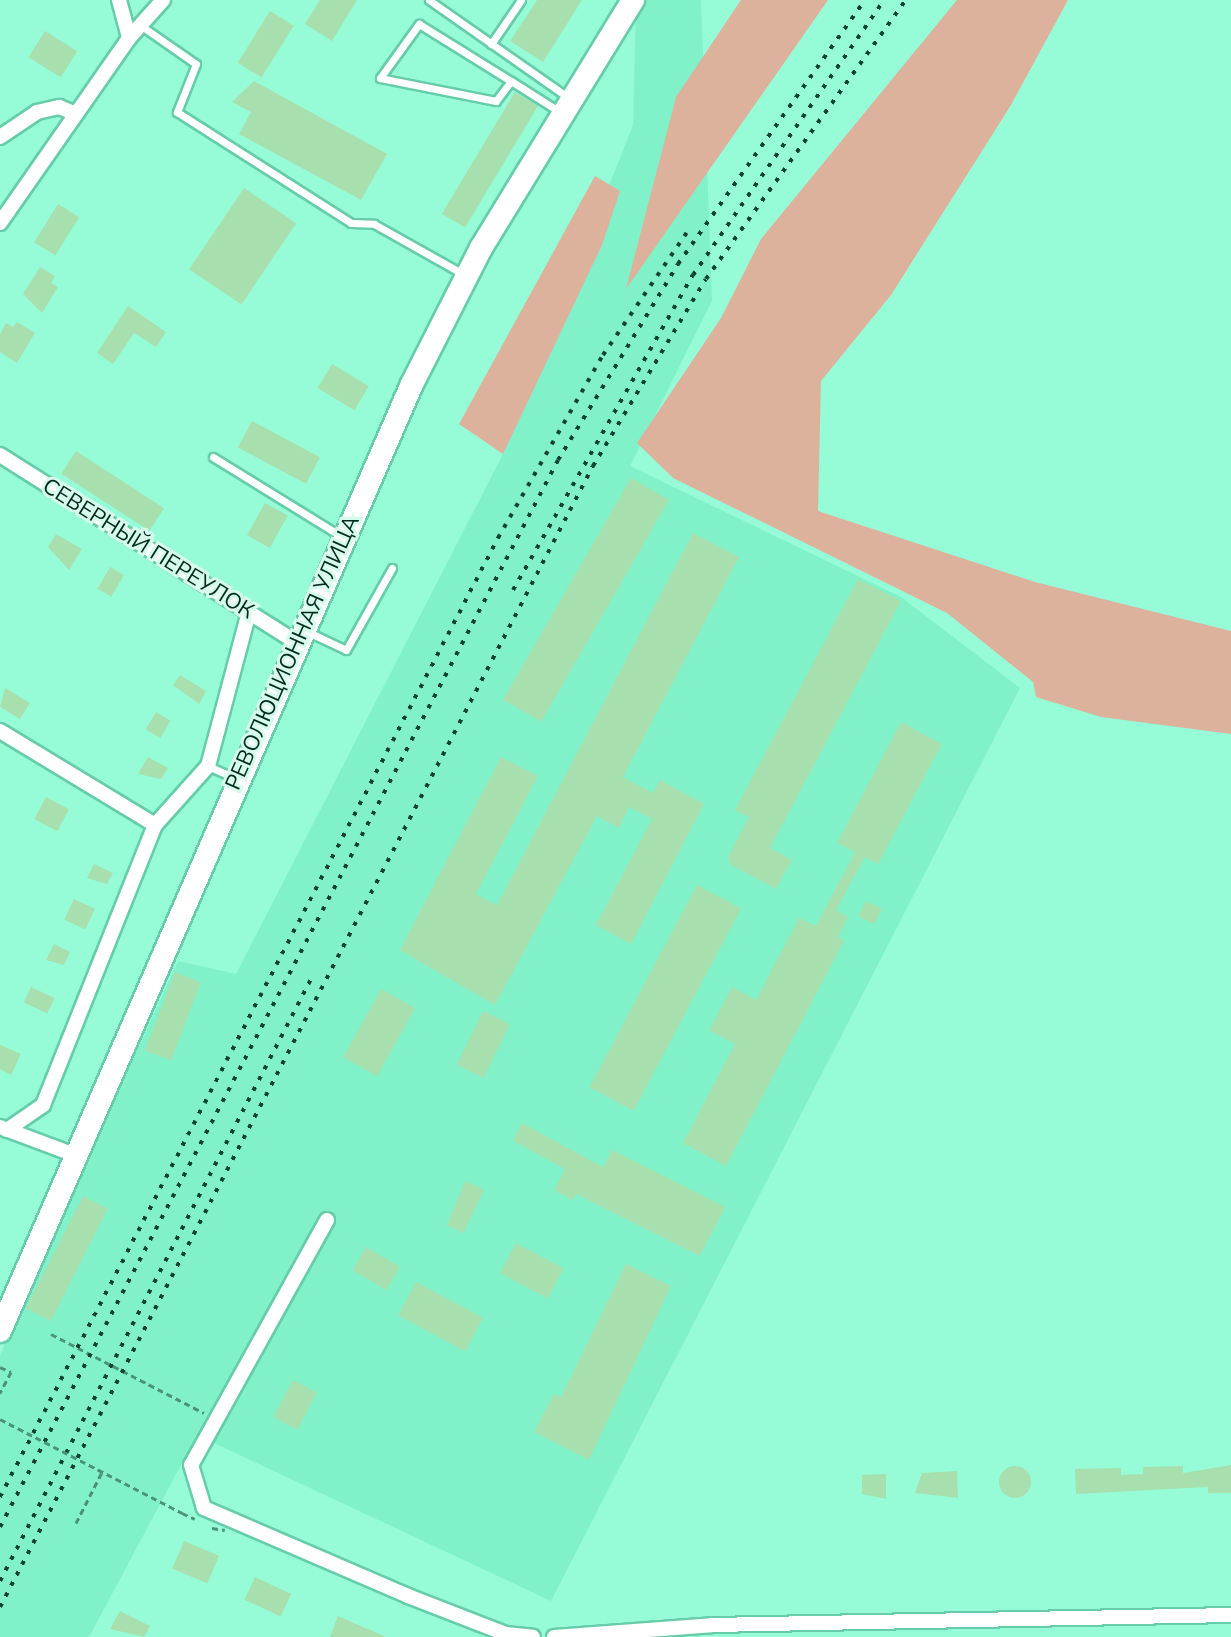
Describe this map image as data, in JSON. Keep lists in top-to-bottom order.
{
  "streets": {
    "main road": ["РЕВОЛЮЦИОННАЯ УЛИЦА"],
    "street": ["СЕВЕРНЫЙ ПЕРЕУЛОК"]
  },
  "crossings": [
    ["СЕВЕРНЫЙ ПЕРЕУЛОК", "РЕВОЛЮЦИОННАЯ УЛИЦА"]
  ]
}
